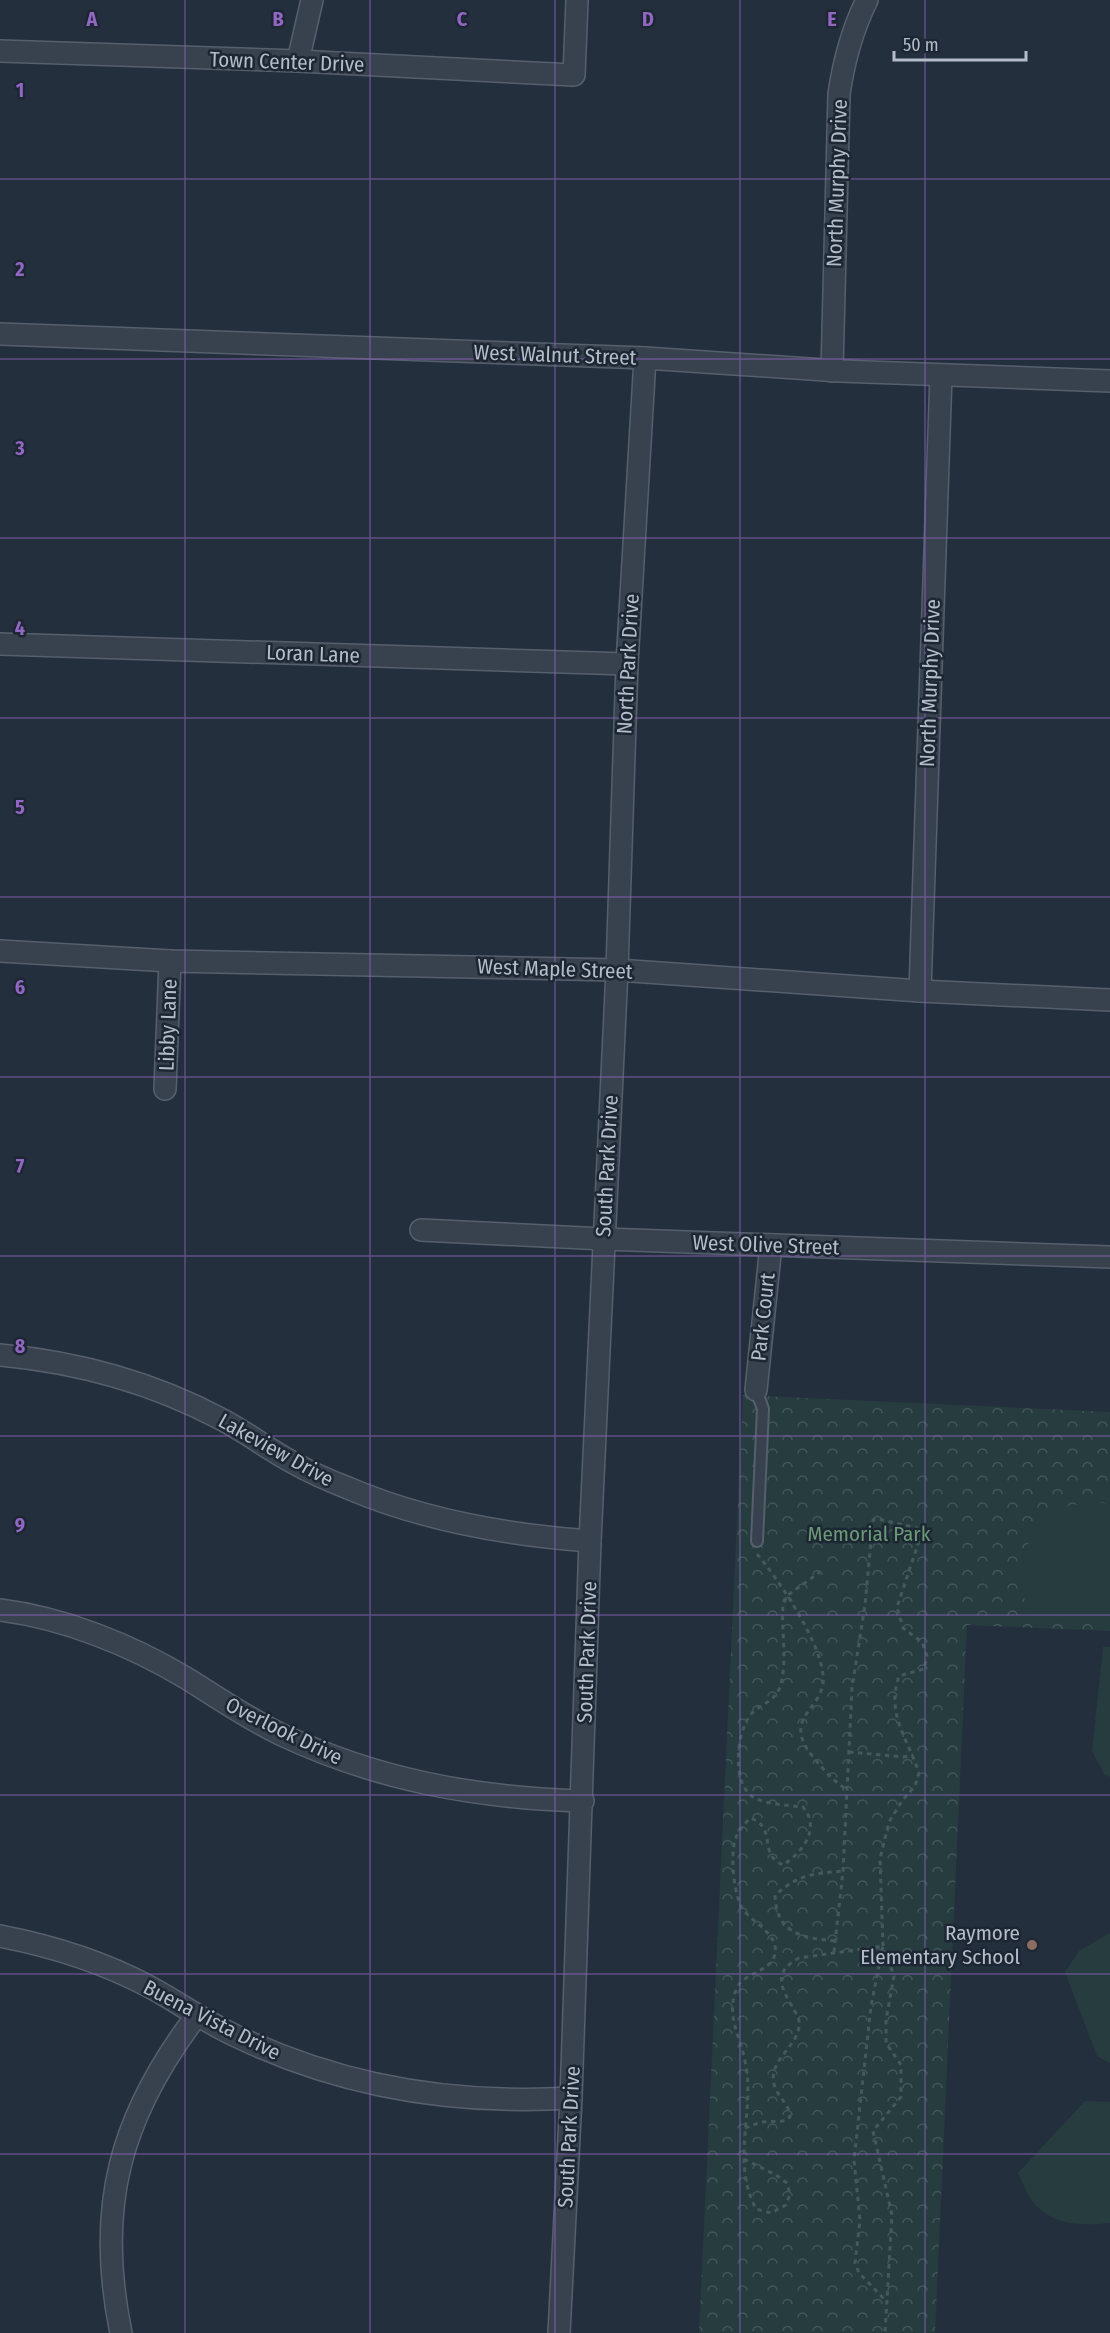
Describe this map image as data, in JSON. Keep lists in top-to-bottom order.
{
  "streets": {
    "street": [
      "Town Center Drive",
      "North Murphy Drive",
      "West Walnut Street",
      "Loran Lane",
      "North Park Drive",
      "West Maple Street",
      "Libby Lane",
      "South Park Drive",
      "West Olive Street",
      "Park Court",
      "Lakeview Drive",
      "Overlook Drive",
      "Buena Vista Drive"
    ]
  },
  "crossings": [
    ["North Murphy Drive", "West Walnut Street"],
    ["North Murphy Drive", "West Maple Street"],
    ["West Walnut Street", "North Park Drive"],
    ["Loran Lane", "North Park Drive"],
    ["North Park Drive", "West Maple Street"],
    ["North Park Drive", "South Park Drive"],
    ["West Maple Street", "Libby Lane"],
    ["West Maple Street", "South Park Drive"],
    ["South Park Drive", "West Olive Street"],
    ["South Park Drive", "Lakeview Drive"],
    ["South Park Drive", "Overlook Drive"],
    ["South Park Drive", "Buena Vista Drive"],
    ["West Olive Street", "Park Court"]
  ],
  "parks": ["Memorial Park"],
  "places": ["Raymore Elementary School"],
  "scale_bar": "50 m",
  "grid": {
    "columns": [
      "A",
      "B",
      "C",
      "D",
      "E"
    ],
    "rows": [
      "1",
      "2",
      "3",
      "4",
      "5",
      "6",
      "7",
      "8",
      "9"
    ]
  }
}
